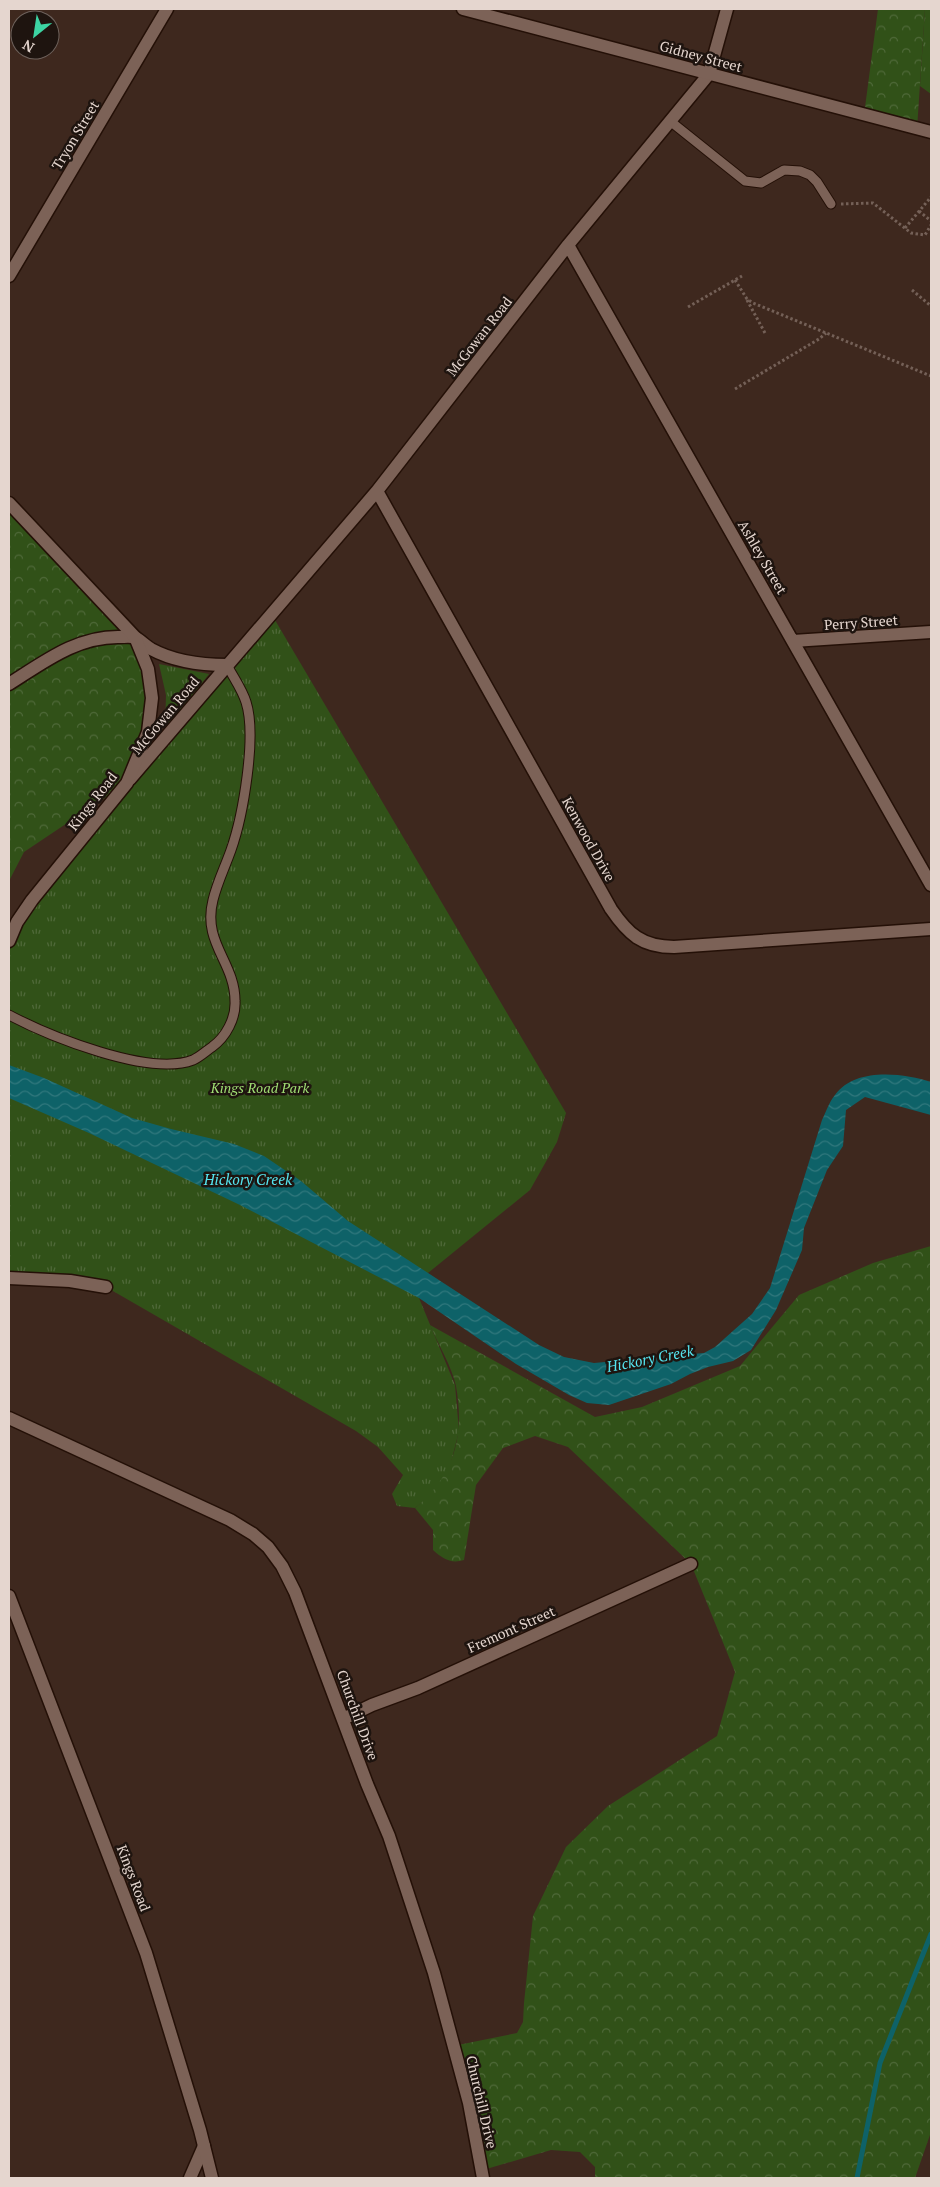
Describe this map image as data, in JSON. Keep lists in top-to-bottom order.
{
  "streets": {
    "street": [
      "Gidney Street",
      "Tryon Street",
      "McGowan Road",
      "Ashley Street",
      "Perry Street",
      "Kings Road",
      "Kenwood Drive",
      "Fremont Street",
      "Churchill Drive"
    ]
  },
  "crossings": [
    ["Gidney Street", "McGowan Road"],
    ["McGowan Road", "Ashley Street"],
    ["McGowan Road", "Kings Road"],
    ["McGowan Road", "Kenwood Drive"],
    ["Ashley Street", "Perry Street"],
    ["Fremont Street", "Churchill Drive"]
  ],
  "water": ["Hickory Creek"],
  "parks": ["Kings Road Park"],
  "north": "bottom left"
}
